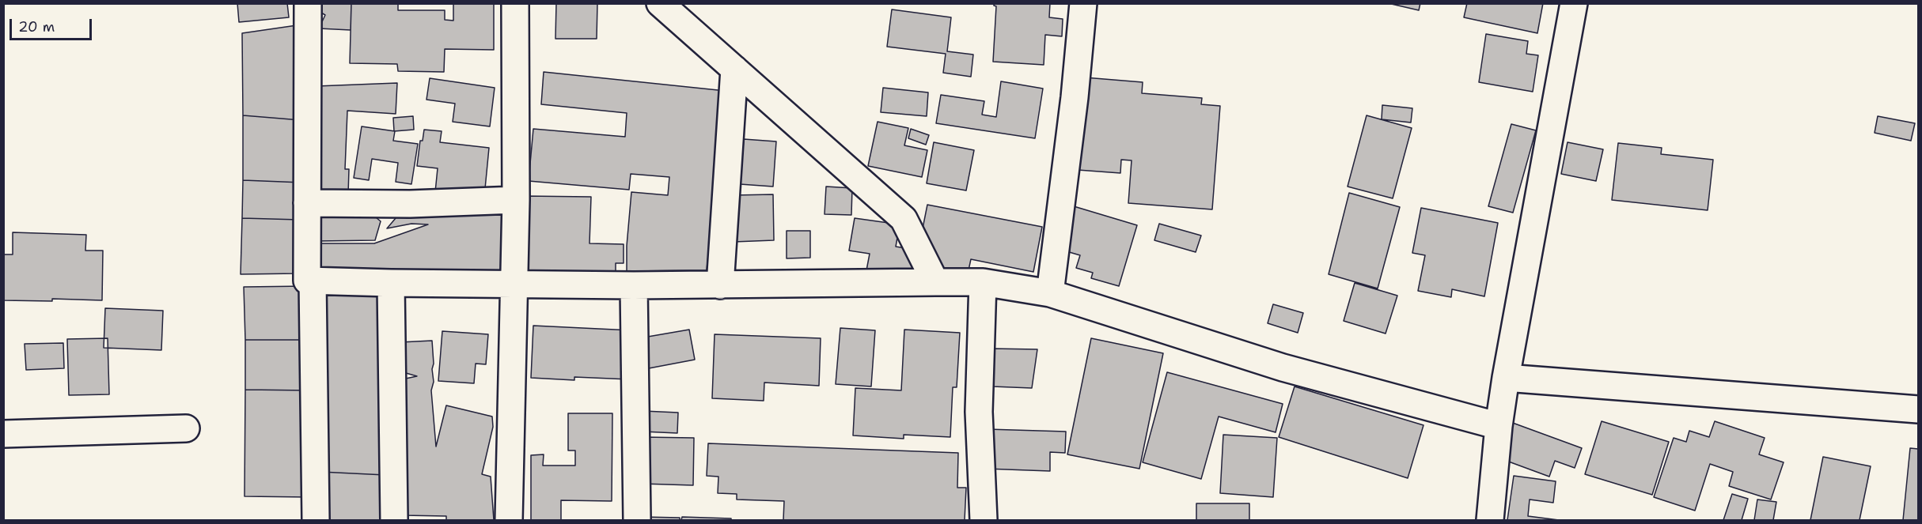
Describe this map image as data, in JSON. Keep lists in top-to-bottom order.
{
  "scale_bar": "20 m"
}
